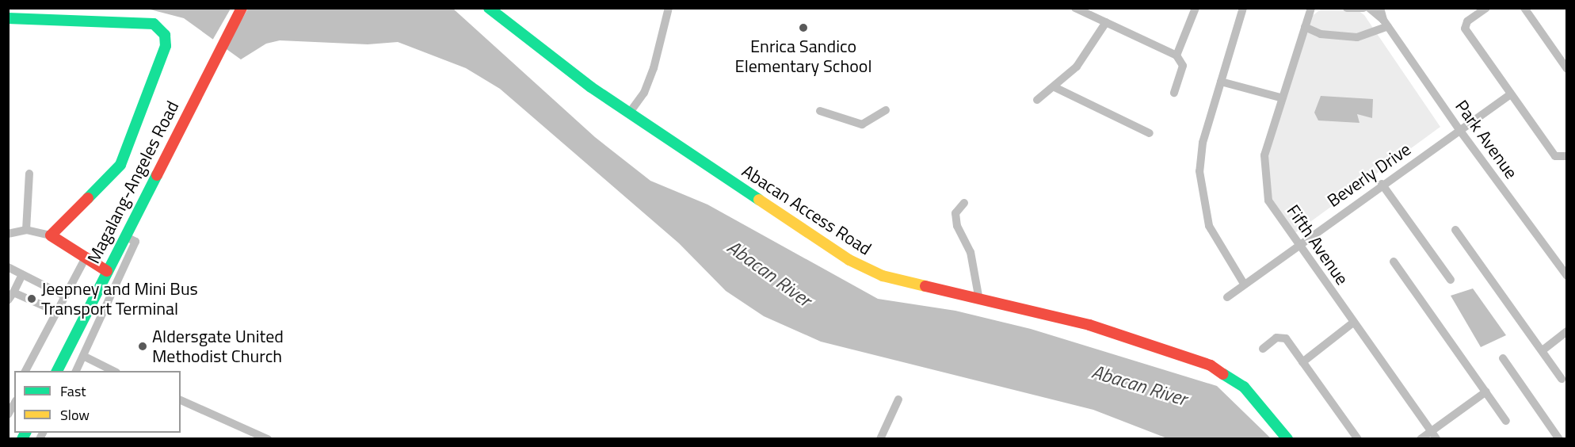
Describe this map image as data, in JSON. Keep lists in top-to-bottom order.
{
  "streets": {
    "street": [
      "Park Avenue",
      "Beverly Drive",
      "Magalang-Angeles Road",
      "Abacan Access Road",
      "Fifth Avenue"
    ]
  },
  "crossings": [
    ["Park Avenue", "Beverly Drive"],
    ["Beverly Drive", "Fifth Avenue"]
  ],
  "water": ["Abacan River"],
  "places": ["Enrica Sandico Elementary School", "Jeepney and Mini Bus Transport Terminal", "Aldersgate United Methodist Church"],
  "legend": ["Fast", "Slow"]
}
